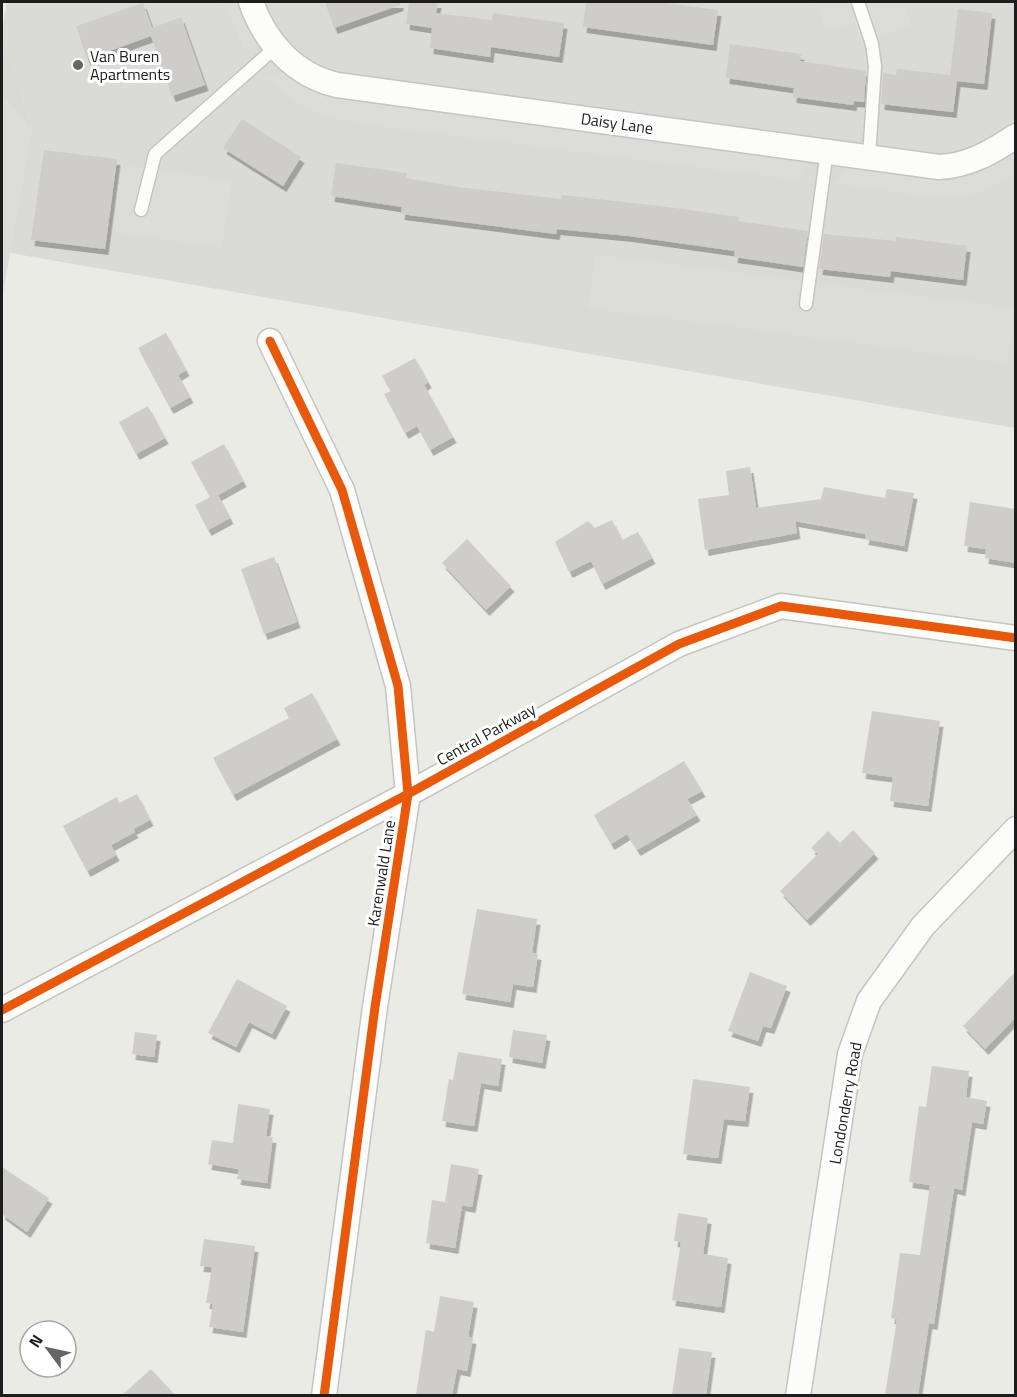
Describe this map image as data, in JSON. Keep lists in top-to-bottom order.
{
  "streets": {
    "street": [
      "Daisy Lane",
      "Central Parkway",
      "Karenwald Lane",
      "Londonderry Road"
    ]
  },
  "crossings": [
    ["Central Parkway", "Karenwald Lane"]
  ],
  "places": ["Van Buren Apartments"],
  "north": "top left"
}
